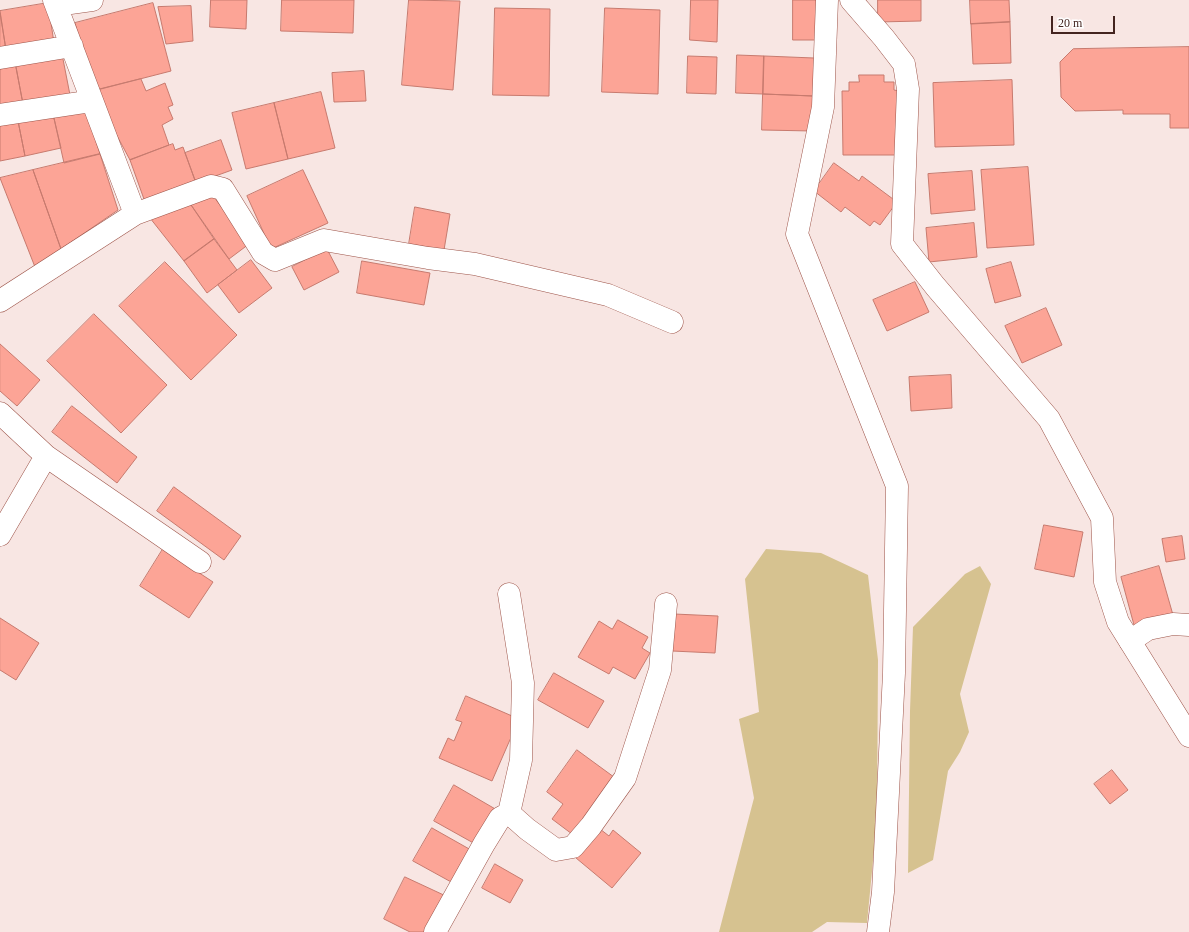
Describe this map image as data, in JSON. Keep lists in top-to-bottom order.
{
  "scale_bar": "20 m"
}
